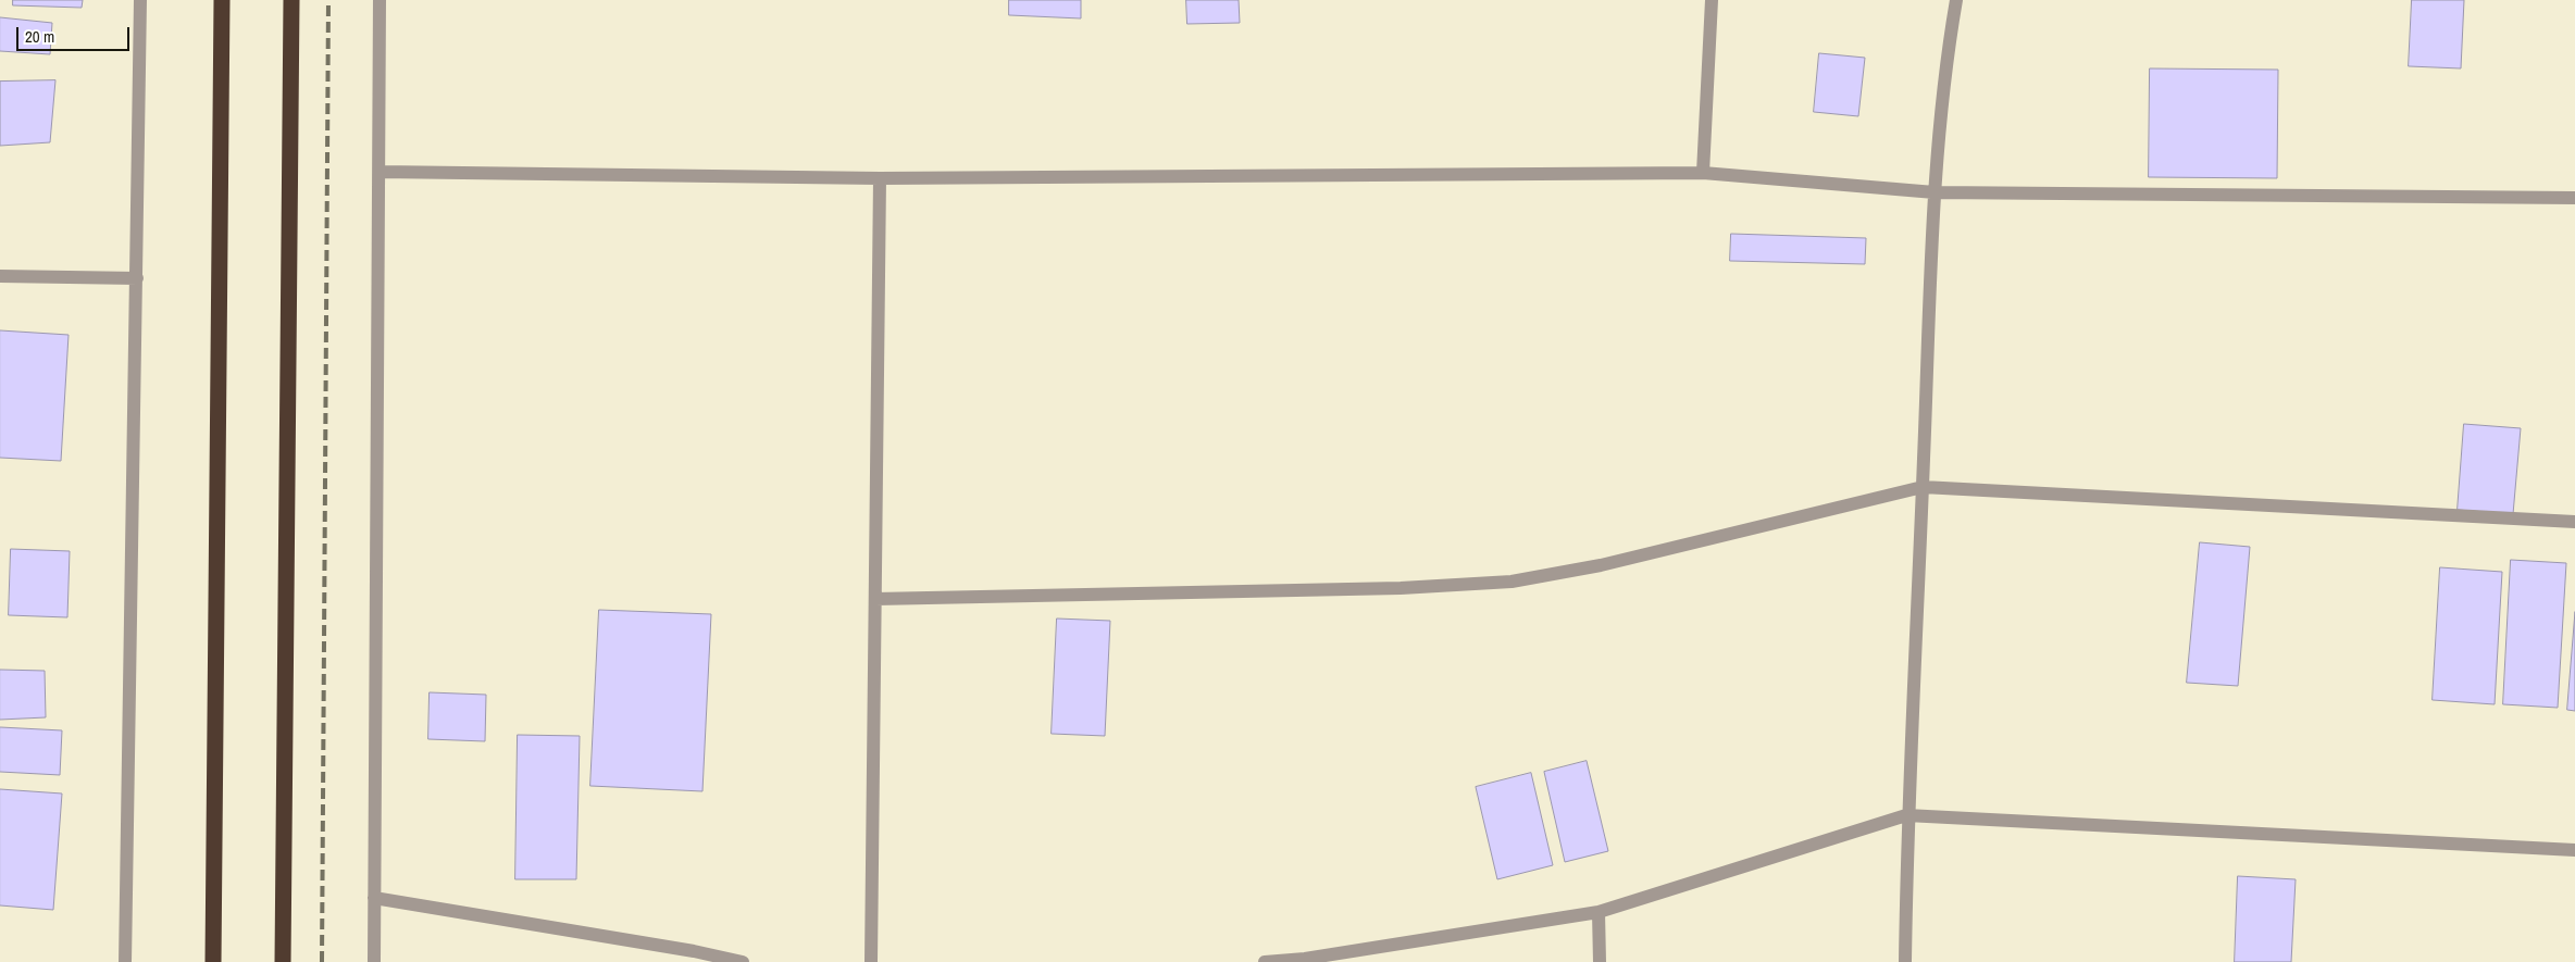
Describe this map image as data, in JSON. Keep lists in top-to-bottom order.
{
  "scale_bar": "20 m"
}
